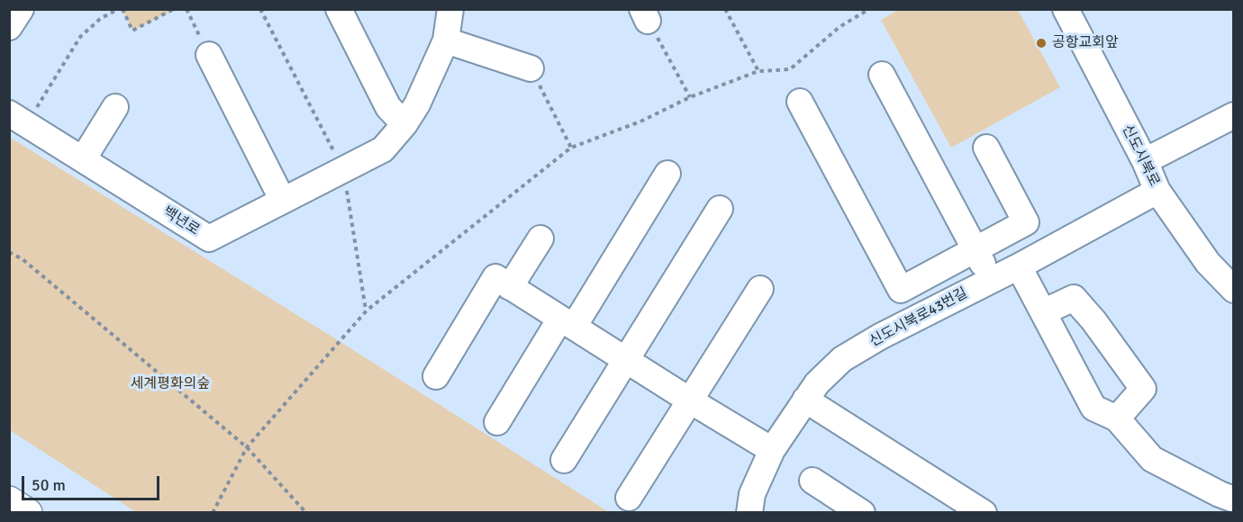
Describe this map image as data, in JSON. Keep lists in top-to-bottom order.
{
  "streets": {
    "street": ["신도시북로", "백년로", "신도시북로43번길"]
  },
  "crossings": [
    ["신도시북로", "신도시북로43번길"]
  ],
  "parks": ["세계평화의숲"],
  "places": ["공항교회앞"],
  "scale_bar": "50 m"
}
